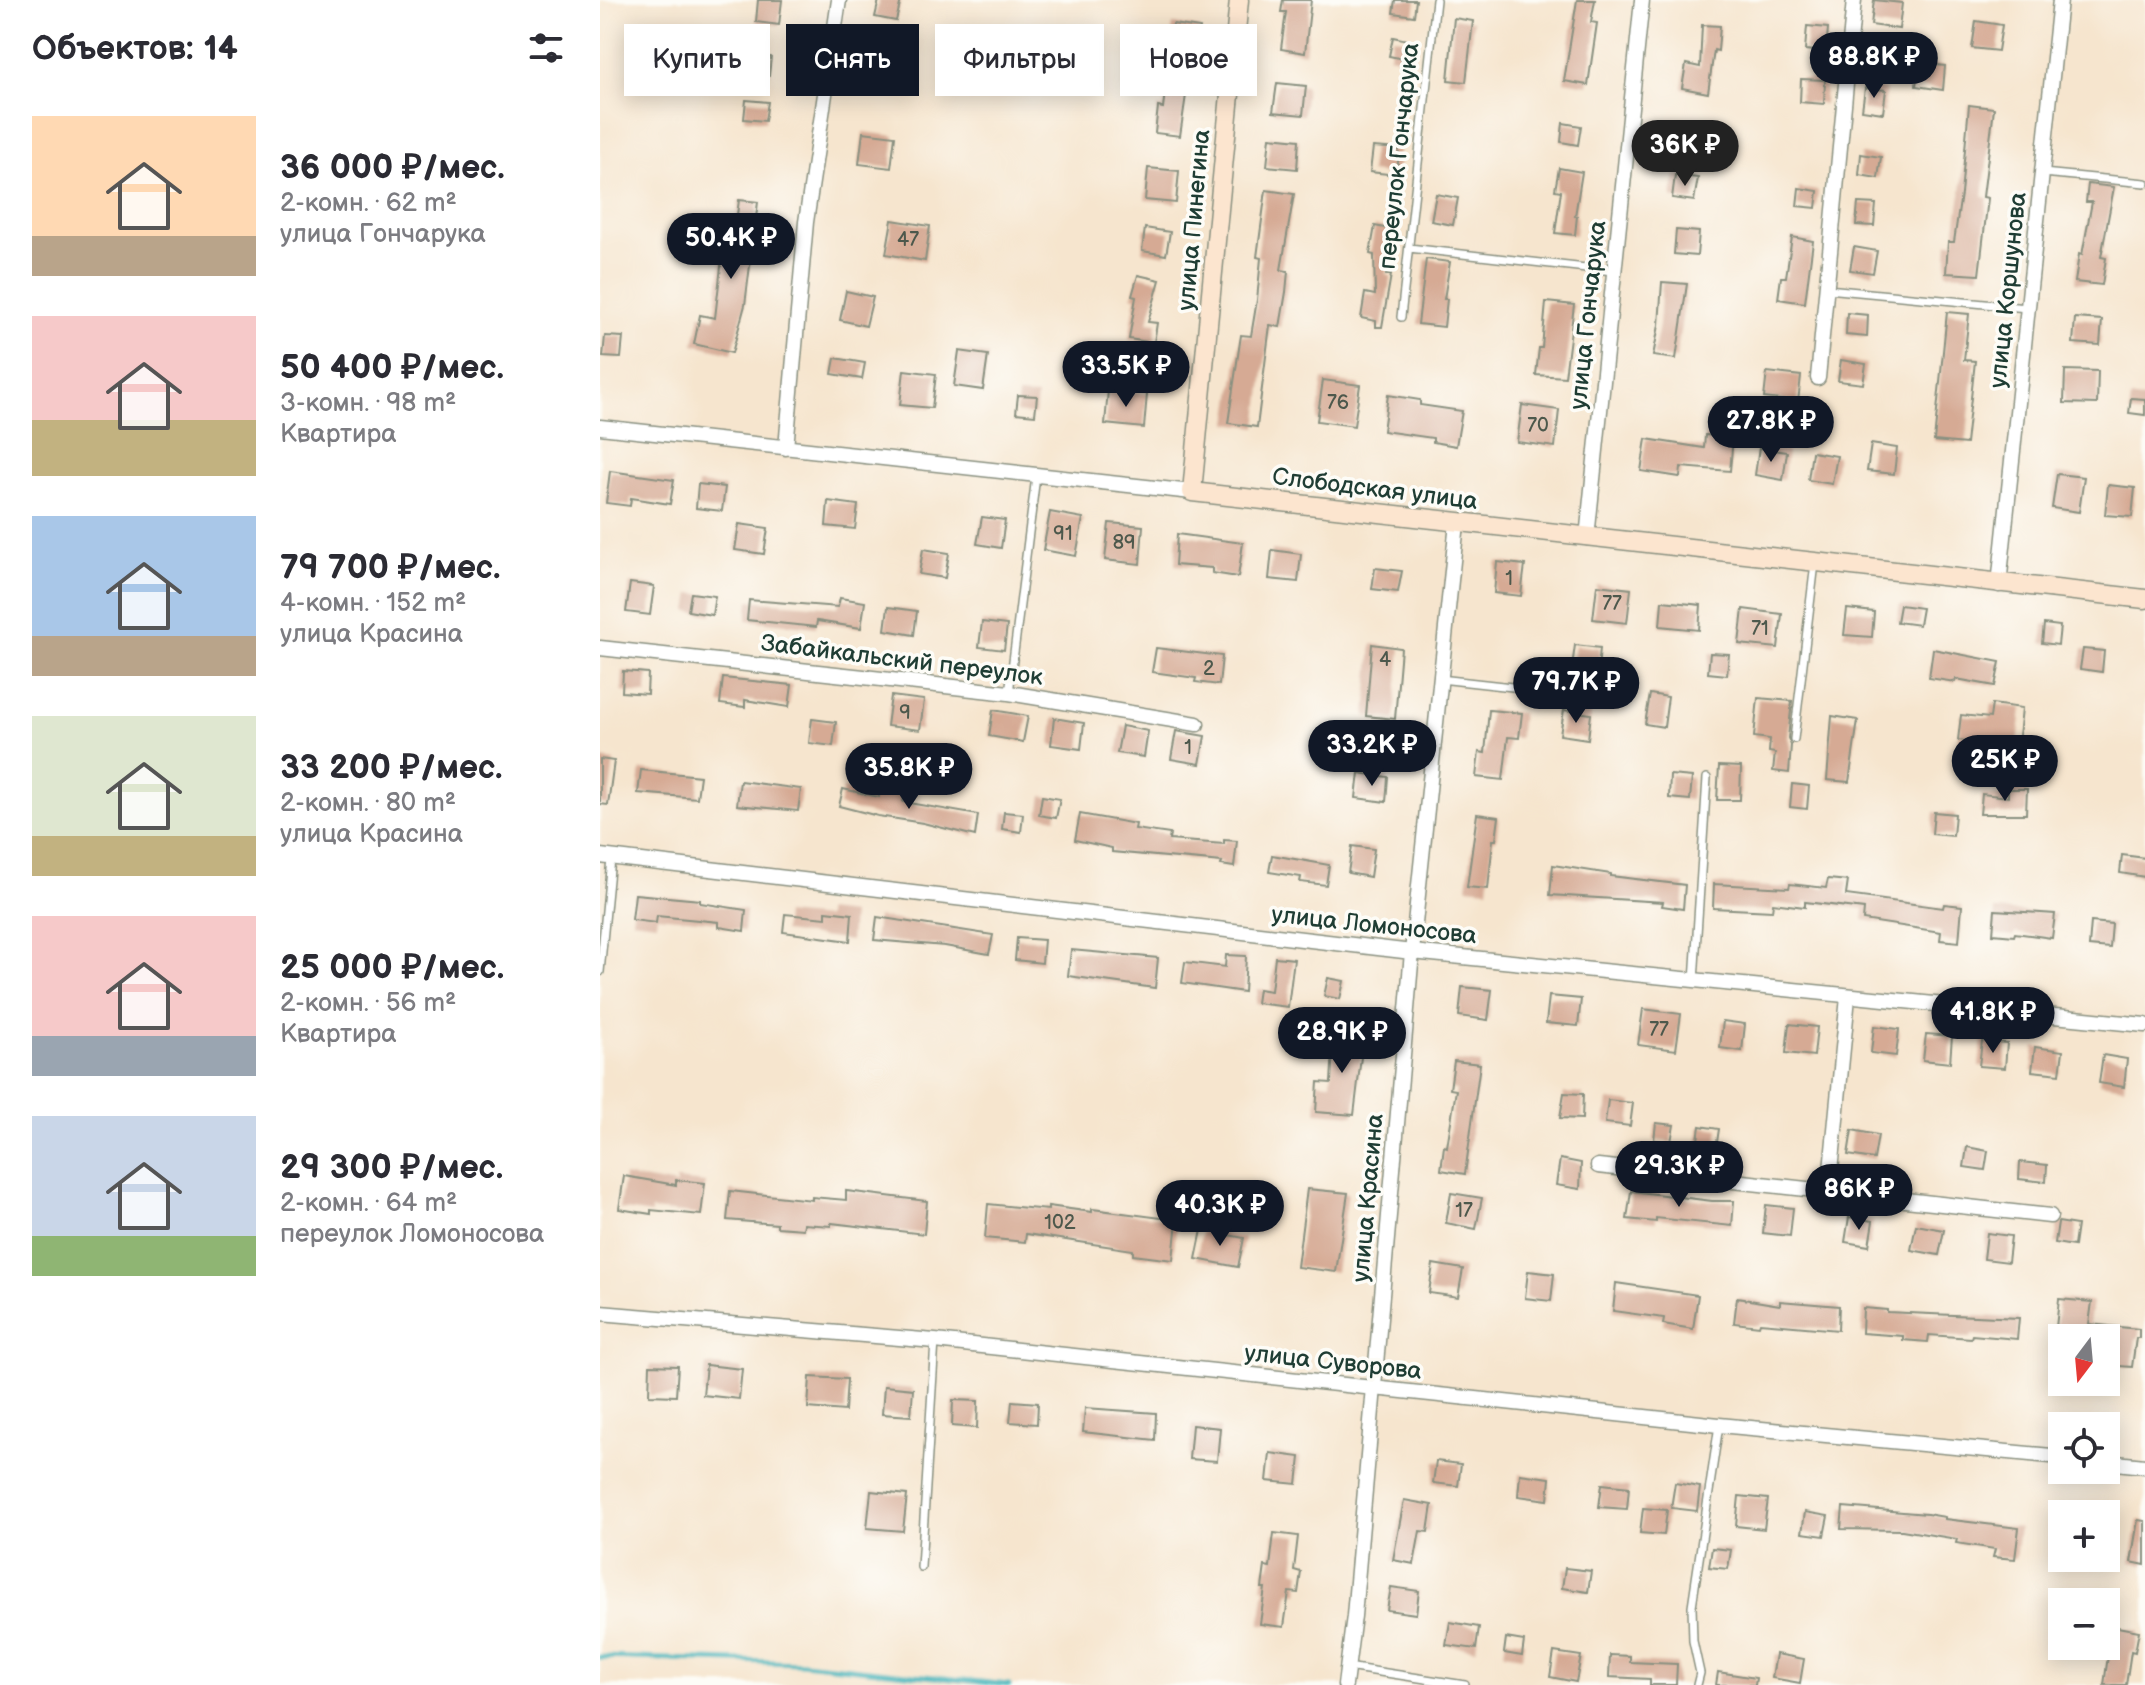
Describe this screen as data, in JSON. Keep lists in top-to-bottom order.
{
  "streets": {
    "street": [
      "улица Пинегина",
      "улица Коршунова",
      "улица Гончарука",
      "Слободская улица",
      "Забайкальский переулок",
      "улица Ломоносова",
      "улица Красина",
      "улица Суворова"
    ],
    "lane": ["переулок Гончарука"]
  },
  "crossings": [
    ["улица Пинегина", "Слободская улица"],
    ["улица Коршунова", "Слободская улица"],
    ["улица Гончарука", "Слободская улица"],
    ["Слободская улица", "улица Красина"],
    ["улица Ломоносова", "улица Красина"],
    ["улица Красина", "улица Суворова"]
  ],
  "house_numbers": [
    "47",
    "76",
    "70",
    "91",
    "89",
    "1",
    "77",
    "71",
    "4",
    "2",
    "9",
    "1",
    "77",
    "17",
    "102"
  ],
  "north": "bottom",
  "page": {
    "heading": "Объектов: 14",
    "chip": [
      "Купить",
      "Снять",
      "Фильтры",
      "Новое"
    ],
    "price": [
      "88.8K ₽",
      "36K ₽",
      "50.4K ₽",
      "33.5K ₽",
      "27.8K ₽",
      "79.7K ₽",
      "33.2K ₽",
      "25K ₽",
      "35.8K ₽",
      "41.8K ₽",
      "28.9K ₽",
      "29.3K ₽",
      "86K ₽",
      "40.3K ₽"
    ],
    "list": [
      {
        "name": "36 000 ₽/мес.",
        "note": "2-комн. · 62 m² · улица Гончарука"
      },
      {
        "name": "50 400 ₽/мес.",
        "note": "3-комн. · 98 m² · Квартира"
      },
      {
        "name": "79 700 ₽/мес.",
        "note": "4-комн. · 152 m² · улица Красина"
      },
      {
        "name": "33 200 ₽/мес.",
        "note": "2-комн. · 80 m² · улица Красина"
      },
      {
        "name": "25 000 ₽/мес.",
        "note": "2-комн. · 56 m² · Квартира"
      },
      {
        "name": "29 300 ₽/мес.",
        "note": "2-комн. · 64 m² · переулок Ломоносова"
      }
    ],
    "map_buttons": ["+", "−"]
  }
}
